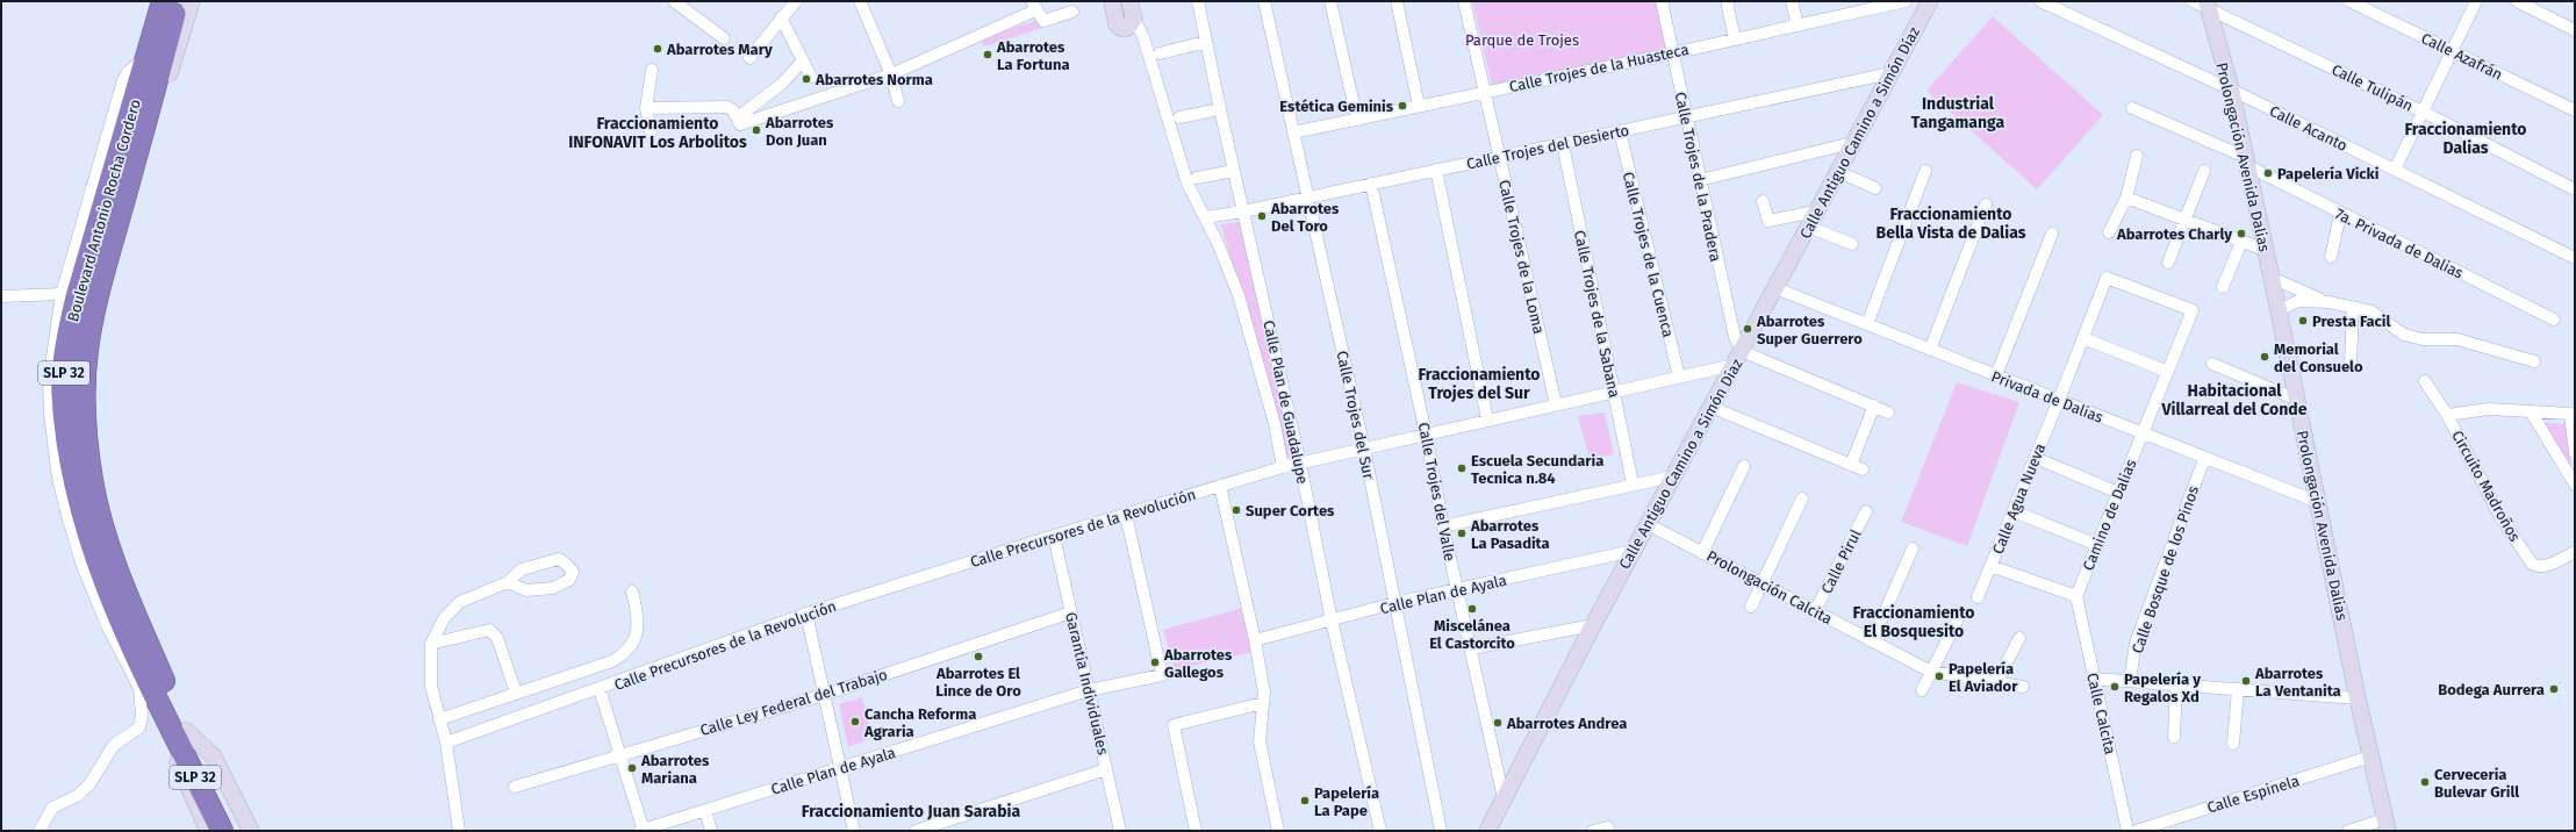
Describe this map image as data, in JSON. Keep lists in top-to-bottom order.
{
  "streets": {
    "highway": ["Boulevard Antonio Rocha Cordero", "SLP 32"],
    "main road": ["Calle Antiguo Camino a Simón Díaz", "Prolongación Avenida Dalias"],
    "street": [
      "Calle Azafrán",
      "Calle Trojes de la Huasteca",
      "Calle Tulipán",
      "Calle Acanto",
      "Calle Trojes del Desierto",
      "Calle Trojes de la Pradera",
      "7a. Privada de Dalias",
      "Calle Trojes de la Cuenca",
      "Calle Trojes de la Loma",
      "Calle Trojes de la Sabana",
      "Privada de Dalias",
      "Calle Plan de Guadalupe",
      "Calle Trojes del Sur",
      "Circuito Madroños",
      "Calle Trojes del Valle",
      "Calle Agua Nueva",
      "Camino de Dalias",
      "Calle Precursores de la Revolución",
      "Calle Pirul",
      "Calle Bosque de los Pinos",
      "Prolongación Calcita",
      "Calle Plan de Ayala",
      "Garantía Individuales",
      "Calle Ley Federal del Trabajo",
      "Calle Calcita",
      "Calle Espinela"
    ]
  },
  "crossings": [
    ["Calle Trojes de la Huasteca", "Calle Trojes de la Pradera"],
    ["Calle Trojes de la Huasteca", "Calle Trojes de la Loma"],
    ["Calle Trojes de la Huasteca", "Calle Trojes del Sur"],
    ["Calle Tulipán", "Prolongación Avenida Dalias"],
    ["Calle Acanto", "Prolongación Avenida Dalias"],
    ["Calle Antiguo Camino a Simón Díaz", "Calle Trojes del Desierto"],
    ["Calle Antiguo Camino a Simón Díaz", "Calle Trojes de la Pradera"],
    ["Calle Antiguo Camino a Simón Díaz", "Privada de Dalias"],
    ["Calle Antiguo Camino a Simón Díaz", "Calle Trojes del Valle"],
    ["Calle Antiguo Camino a Simón Díaz", "Calle Precursores de la Revolución"],
    ["Calle Antiguo Camino a Simón Díaz", "Prolongación Calcita"],
    ["Calle Antiguo Camino a Simón Díaz", "Calle Plan de Ayala"],
    ["Calle Trojes del Desierto", "Calle Trojes de la Pradera"],
    ["Calle Trojes del Desierto", "Calle Trojes de la Cuenca"],
    ["Calle Trojes del Desierto", "Calle Trojes de la Loma"],
    ["Calle Trojes del Desierto", "Calle Trojes de la Sabana"],
    ["Calle Trojes del Desierto", "Calle Plan de Guadalupe"],
    ["Calle Trojes del Desierto", "Calle Trojes del Sur"],
    ["Calle Trojes del Desierto", "Calle Trojes del Valle"],
    ["Prolongación Avenida Dalias", "7a. Privada de Dalias"],
    ["Prolongación Avenida Dalias", "Privada de Dalias"],
    ["Prolongación Avenida Dalias", "Calle Espinela"],
    ["Calle Trojes de la Cuenca", "Calle Precursores de la Revolución"],
    ["Calle Trojes de la Loma", "Calle Precursores de la Revolución"],
    ["Calle Trojes de la Sabana", "Calle Precursores de la Revolución"],
    ["Privada de Dalias", "Calle Agua Nueva"],
    ["Privada de Dalias", "Camino de Dalias"],
    ["Privada de Dalias", "Calle Bosque de los Pinos"],
    ["Calle Plan de Guadalupe", "Calle Precursores de la Revolución"],
    ["Calle Plan de Guadalupe", "Calle Plan de Ayala"],
    ["Calle Trojes del Sur", "Calle Precursores de la Revolución"],
    ["Calle Trojes del Sur", "Calle Plan de Ayala"],
    ["Calle Trojes del Valle", "Calle Precursores de la Revolución"],
    ["Calle Trojes del Valle", "Calle Plan de Ayala"],
    ["Calle Agua Nueva", "Camino de Dalias"],
    ["Camino de Dalias", "Calle Calcita"],
    ["Calle Precursores de la Revolución", "Calle Plan de Ayala"],
    ["Calle Precursores de la Revolución", "Garantía Individuales"],
    ["Calle Pirul", "Prolongación Calcita"],
    ["Calle Plan de Ayala", "Garantía Individuales"],
    ["Garantía Individuales", "Calle Ley Federal del Trabajo"]
  ],
  "districts": [
    "Industrial Tangamanga",
    "Fraccionamiento INFONAVIT Los Arbolitos",
    "Fraccionamiento Dalias",
    "Fraccionamiento Bella Vista de Dalias",
    "Fraccionamiento Trojes del Sur",
    "Habitacional Villarreal del Conde",
    "Fraccionamiento El Bosquesito",
    "Fraccionamiento Juan Sarabia"
  ],
  "parks": ["Parque de Trojes"],
  "places": [
    "Abarrotes Mary",
    "Abarrotes La Fortuna",
    "Abarrotes Norma",
    "Estética Geminis",
    "Abarrotes Don Juan",
    "Papelería Vicki",
    "Abarrotes Del Toro",
    "Abarrotes Charly",
    "Presta Facil",
    "Abarrotes Super Guerrero",
    "Memorial del Consuelo",
    "Escuela Secundaria Tecnica n.84",
    "Super Cortes",
    "Abarrotes La Pasadita",
    "Miscelánea El Castorcito",
    "Abarrotes El Lince de Oro",
    "Abarrotes Gallegos",
    "Papelería El Aviador",
    "Abarrotes La Ventanita",
    "Papelería y Regalos Xd",
    "Bodega Aurrera",
    "Cancha Reforma Agraria",
    "Abarrotes Andrea",
    "Abarrotes Mariana",
    "Cerveceria Bulevar Grill",
    "Papelería La Pape"
  ]
}
